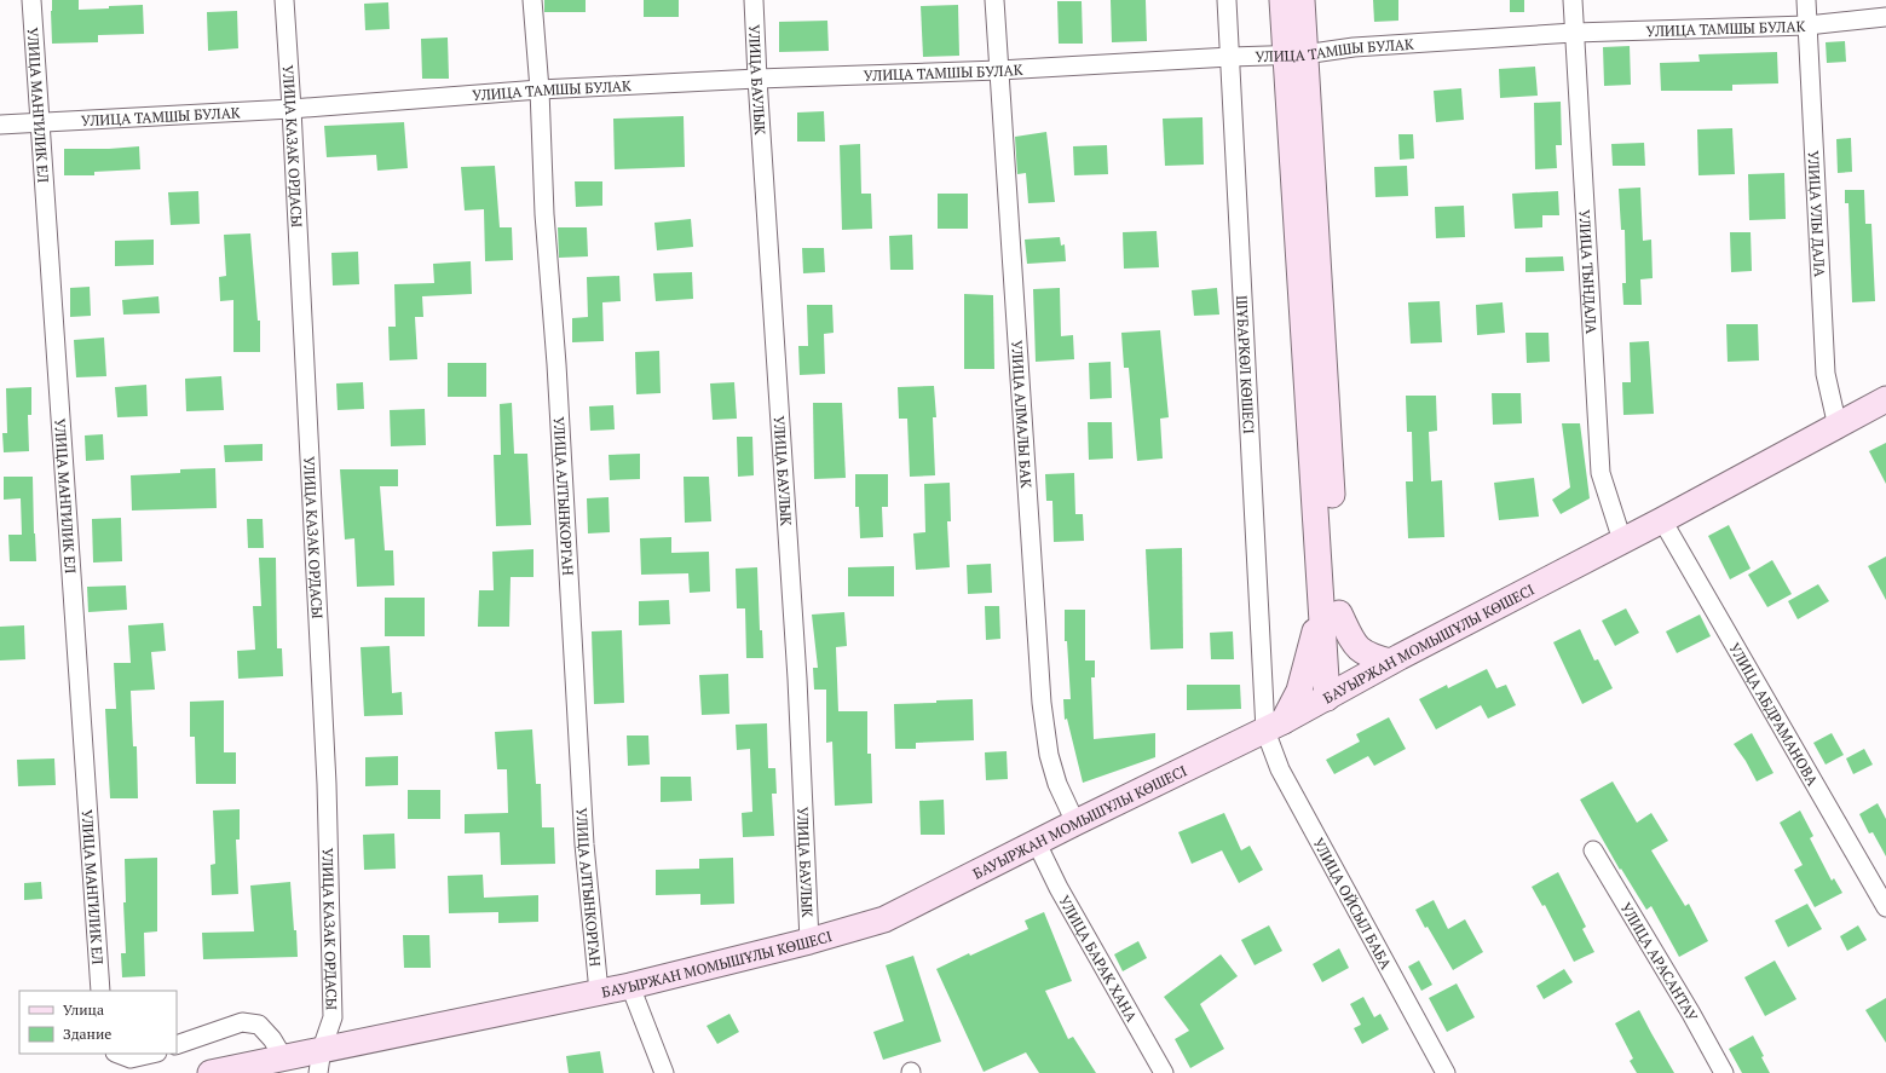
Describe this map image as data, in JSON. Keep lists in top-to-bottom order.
{
  "streets": {
    "street": [
      "УЛИЦА ТАМШЫ БУЛАК",
      "УЛИЦА БАУЛЫК",
      "УЛИЦА МАНГИЛИК ЕЛ",
      "УЛИЦА КАЗАК ОРДАСЫ",
      "УЛИЦА УЛЫ ДАЛА",
      "УЛИЦА ТЫНДАЛА",
      "ШҰБАРКӨЛ КӨШЕСІ",
      "УЛИЦА АЛМАЛЫ БАК",
      "УЛИЦА АЛТЫНКОРГАН",
      "БАУЫРЖАН МОМЫШҰЛЫ КӨШЕСІ",
      "УЛИЦА АБДРАМАНОВА",
      "УЛИЦА ОЙСЫЛ БАБА",
      "УЛИЦА БАРАК ХАНА",
      "УЛИЦА АРАСАНТАУ"
    ]
  },
  "crossings": [
    ["УЛИЦА ТАМШЫ БУЛАК", "УЛИЦА БАУЛЫК"],
    ["УЛИЦА ТАМШЫ БУЛАК", "УЛИЦА МАНГИЛИК ЕЛ"],
    ["УЛИЦА ТАМШЫ БУЛАК", "УЛИЦА КАЗАК ОРДАСЫ"],
    ["УЛИЦА ТАМШЫ БУЛАК", "УЛИЦА УЛЫ ДАЛА"],
    ["УЛИЦА ТАМШЫ БУЛАК", "УЛИЦА ТЫНДАЛА"],
    ["УЛИЦА ТАМШЫ БУЛАК", "ШҰБАРКӨЛ КӨШЕСІ"],
    ["УЛИЦА ТАМШЫ БУЛАК", "УЛИЦА АЛМАЛЫ БАК"],
    ["УЛИЦА ТАМШЫ БУЛАК", "УЛИЦА АЛТЫНКОРГАН"],
    ["УЛИЦА БАУЛЫК", "БАУЫРЖАН МОМЫШҰЛЫ КӨШЕСІ"],
    ["УЛИЦА КАЗАК ОРДАСЫ", "БАУЫРЖАН МОМЫШҰЛЫ КӨШЕСІ"],
    ["УЛИЦА УЛЫ ДАЛА", "БАУЫРЖАН МОМЫШҰЛЫ КӨШЕСІ"],
    ["УЛИЦА ТЫНДАЛА", "БАУЫРЖАН МОМЫШҰЛЫ КӨШЕСІ"],
    ["ШҰБАРКӨЛ КӨШЕСІ", "БАУЫРЖАН МОМЫШҰЛЫ КӨШЕСІ"],
    ["ШҰБАРКӨЛ КӨШЕСІ", "УЛИЦА ОЙСЫЛ БАБА"],
    ["УЛИЦА АЛМАЛЫ БАК", "БАУЫРЖАН МОМЫШҰЛЫ КӨШЕСІ"],
    ["УЛИЦА АЛТЫНКОРГАН", "БАУЫРЖАН МОМЫШҰЛЫ КӨШЕСІ"],
    ["БАУЫРЖАН МОМЫШҰЛЫ КӨШЕСІ", "УЛИЦА АБДРАМАНОВА"],
    ["БАУЫРЖАН МОМЫШҰЛЫ КӨШЕСІ", "УЛИЦА ОЙСЫЛ БАБА"],
    ["БАУЫРЖАН МОМЫШҰЛЫ КӨШЕСІ", "УЛИЦА БАРАК ХАНА"]
  ],
  "legend": ["Улица", "Здание"]
}
